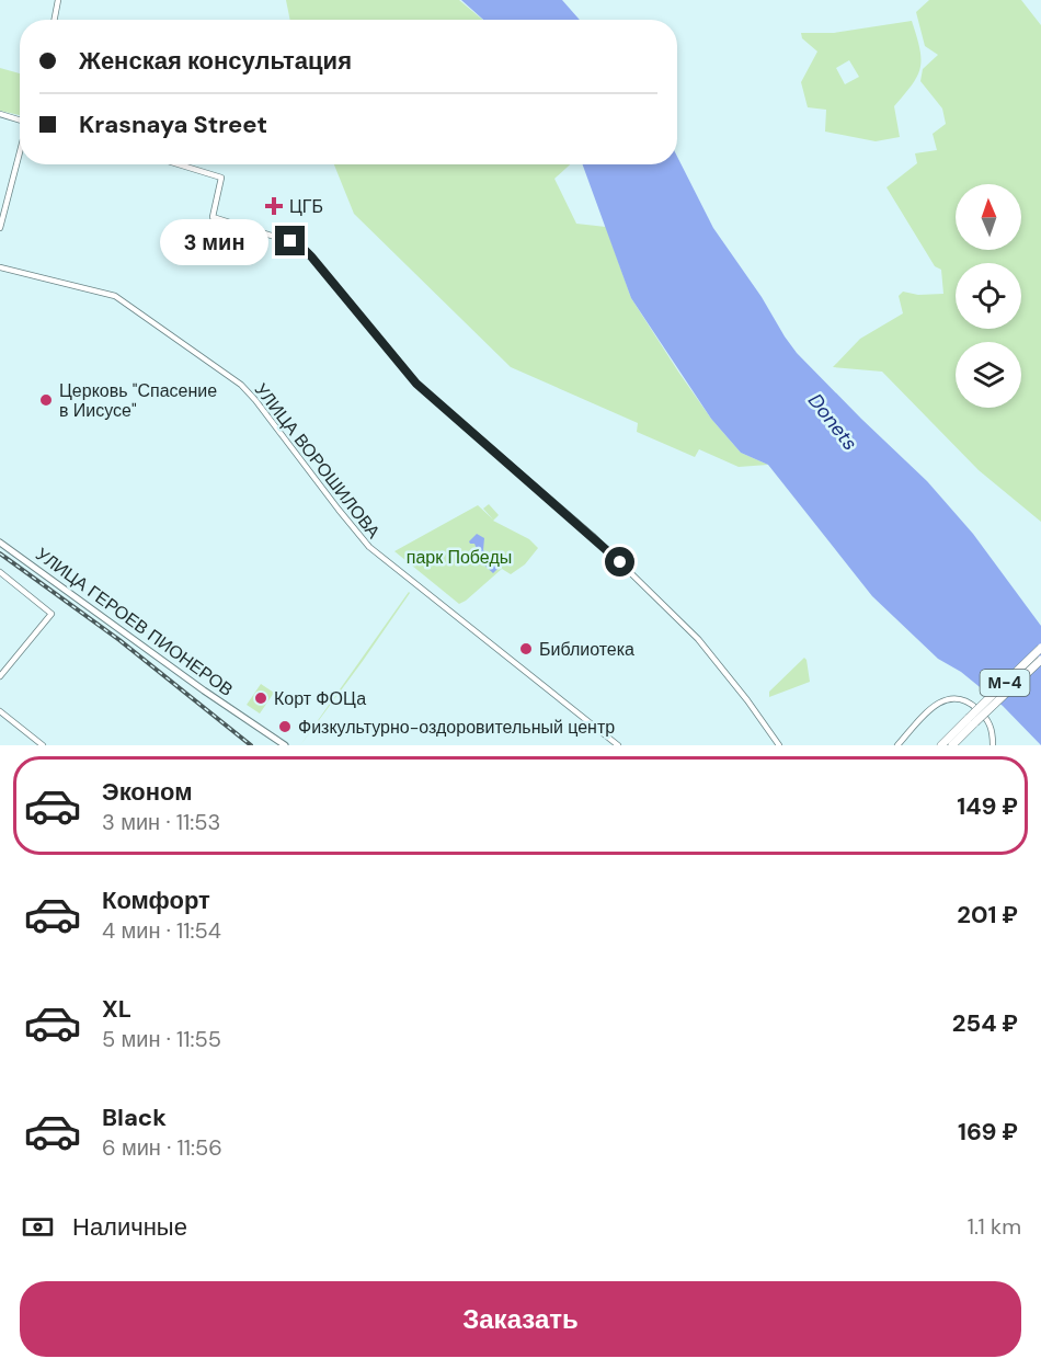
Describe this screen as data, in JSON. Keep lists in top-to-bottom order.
{
  "streets": {
    "highway": ["М-4"],
    "main road": ["УЛИЦА ГЕРОЕВ ПИОНЕРОВ"],
    "street": ["УЛИЦА ВОРОШИЛОВА"]
  },
  "water": ["Donets"],
  "parks": ["парк Победы"],
  "places": {
    "health": ["ЦГБ"],
    "other": [
      "Церковь \"Спасение в Иисусе\"",
      "Библиотека",
      "Корт ФОЦа",
      "Физкультурно-оздоровительный центр"
    ]
  },
  "north": "top",
  "page": {
    "banner": ["Женская консультация", "Krasnaya Street"],
    "bubble": "3 мин",
    "list": [
      {
        "name": "Эконом",
        "note": "3 мин · 11:53",
        "value": "149 ₽"
      },
      {
        "name": "Комфорт",
        "note": "4 мин · 11:54",
        "value": "201 ₽"
      },
      {
        "name": "XL",
        "note": "5 мин · 11:55",
        "value": "254 ₽"
      },
      {
        "name": "Black",
        "note": "6 мин · 11:56",
        "value": "169 ₽"
      }
    ],
    "pay": ["Наличные", "1.1 km"],
    "buttons": "Заказать"
  }
}
